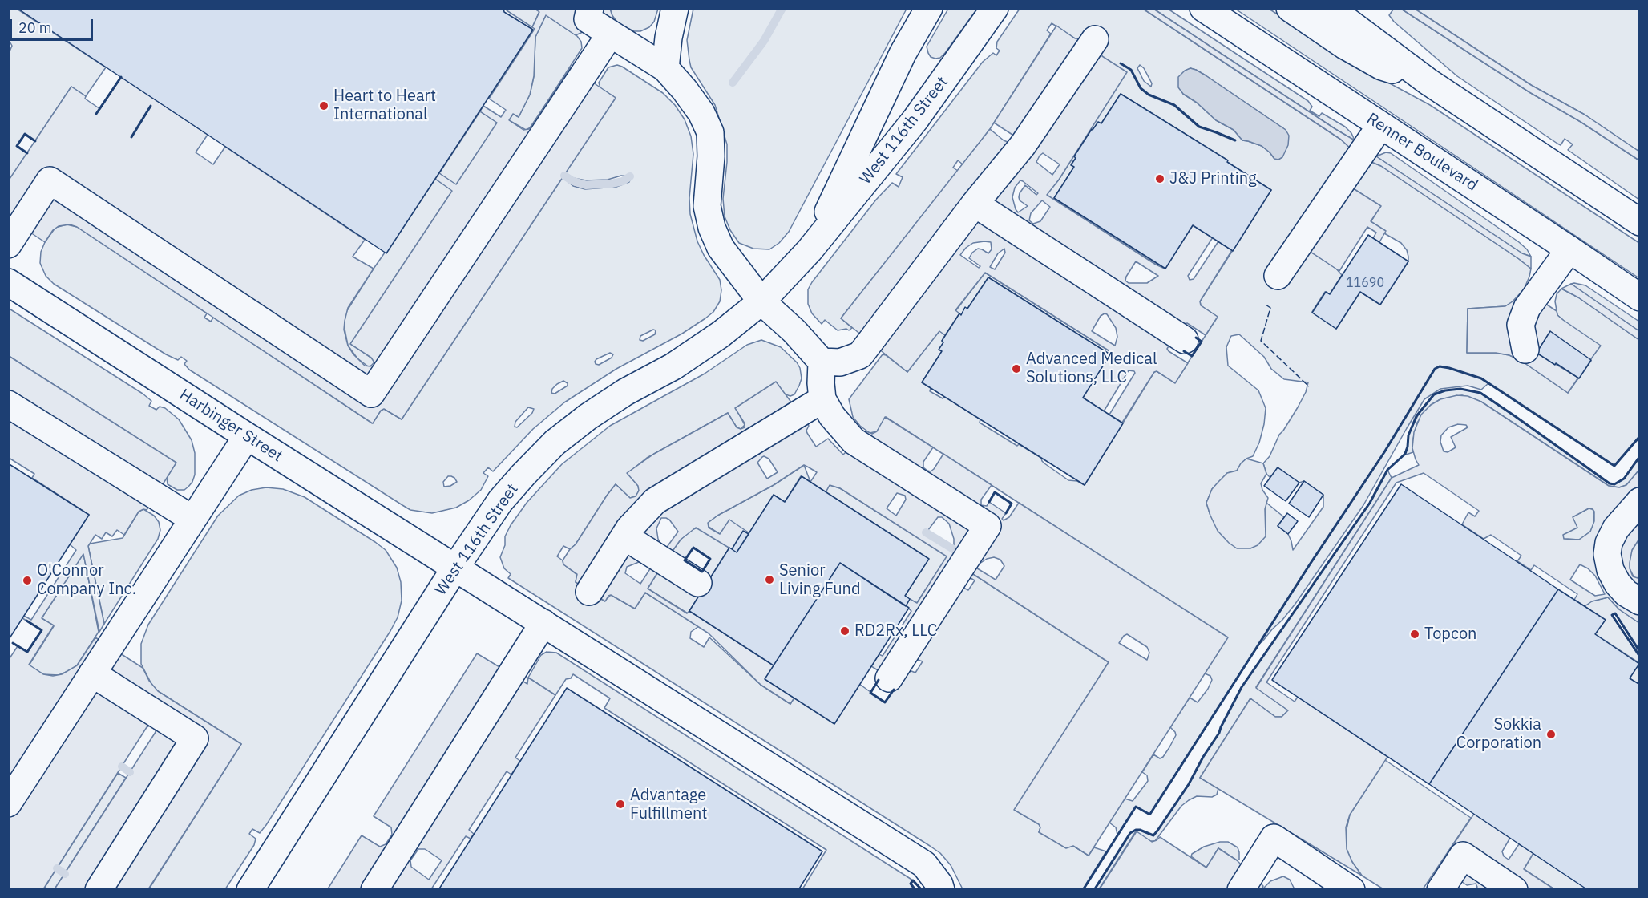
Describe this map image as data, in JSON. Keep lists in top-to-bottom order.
{
  "streets": {
    "street": ["West 116th Street", "Renner Boulevard", "Harbinger Street"]
  },
  "crossings": [
    ["West 116th Street", "Harbinger Street"]
  ],
  "places": [
    "Heart to Heart International",
    "J&J Printing",
    "Advanced Medical Solutions, LLC",
    "Senior Living Fund",
    "O'Connor Company Inc.",
    "RD2Rx, LLC",
    "Topcon",
    "Sokkia Corporation",
    "Advantage Fulfillment"
  ],
  "house_numbers": ["11690"],
  "scale_bar": "20 m"
}
